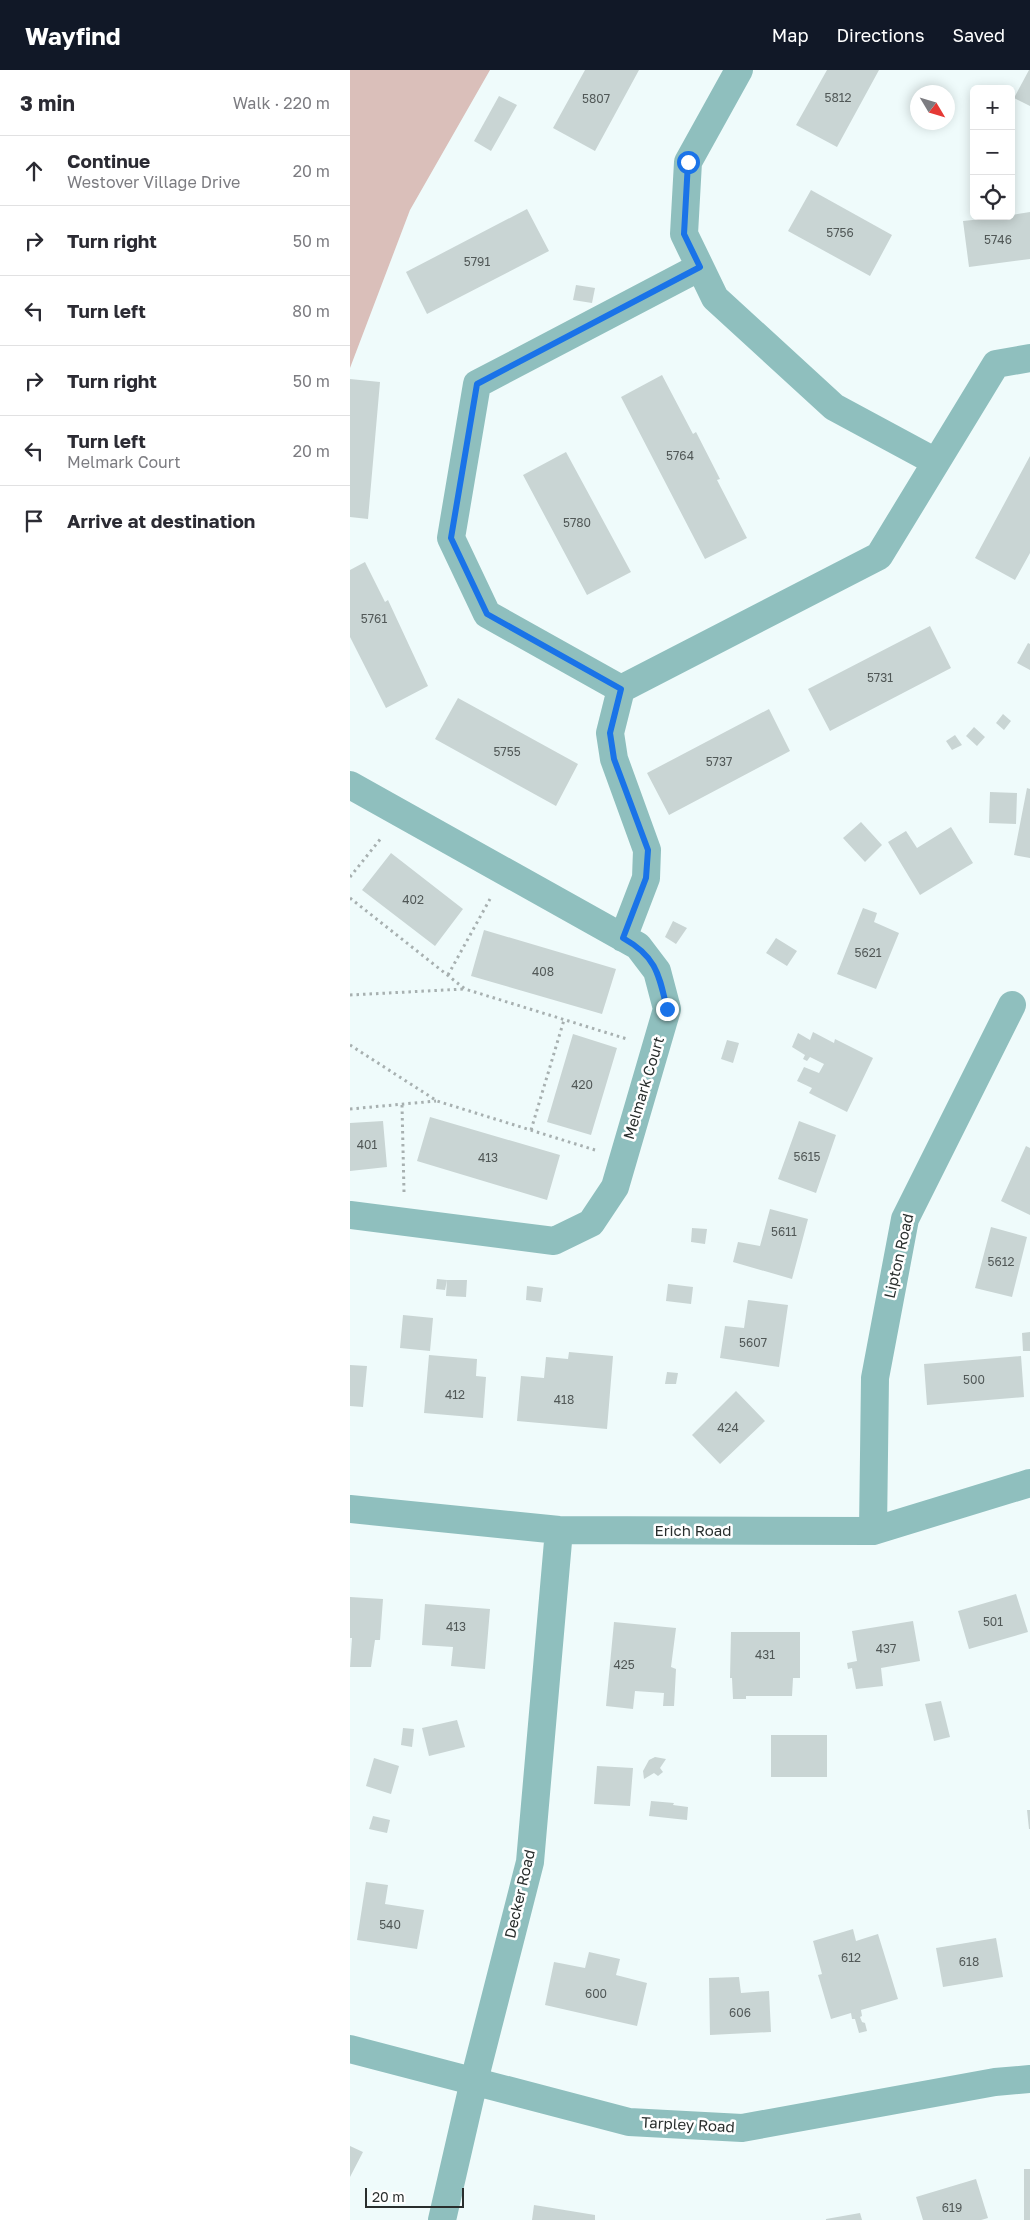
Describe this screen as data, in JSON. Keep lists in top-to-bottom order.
{
  "streets": {
    "street": [
      "Melmark Court",
      "Lipton Road",
      "Erich Road",
      "Decker Road",
      "Tarpley Road"
    ]
  },
  "crossings": [
    ["Lipton Road", "Erich Road"],
    ["Erich Road", "Decker Road"],
    ["Decker Road", "Tarpley Road"]
  ],
  "house_numbers": [
    "5812",
    "5807",
    "5756",
    "5746",
    "5791",
    "5764",
    "5780",
    "5761",
    "5731",
    "5755",
    "5737",
    "402",
    "5621",
    "408",
    "420",
    "401",
    "5615",
    "413",
    "5611",
    "5612",
    "5607",
    "500",
    "412",
    "418",
    "424",
    "501",
    "413",
    "437",
    "431",
    "425",
    "540",
    "612",
    "618",
    "600",
    "606",
    "619"
  ],
  "scale_bar": "20 m",
  "north": "bottom right",
  "page": {
    "header": "Wayfind",
    "nav": ["Map", "Directions", "Saved"],
    "heading": ["3 min", "Walk · 220 m"],
    "map_buttons": ["+", "−"],
    "list": [
      ["Continue", "Westover Village Drive", "20 m"],
      ["Turn right", "50 m"],
      ["Turn left", "80 m"],
      ["Turn right", "50 m"],
      ["Turn left", "Melmark Court", "20 m"],
      "Arrive at destination"
    ],
    "scale": "20 m"
  }
}
